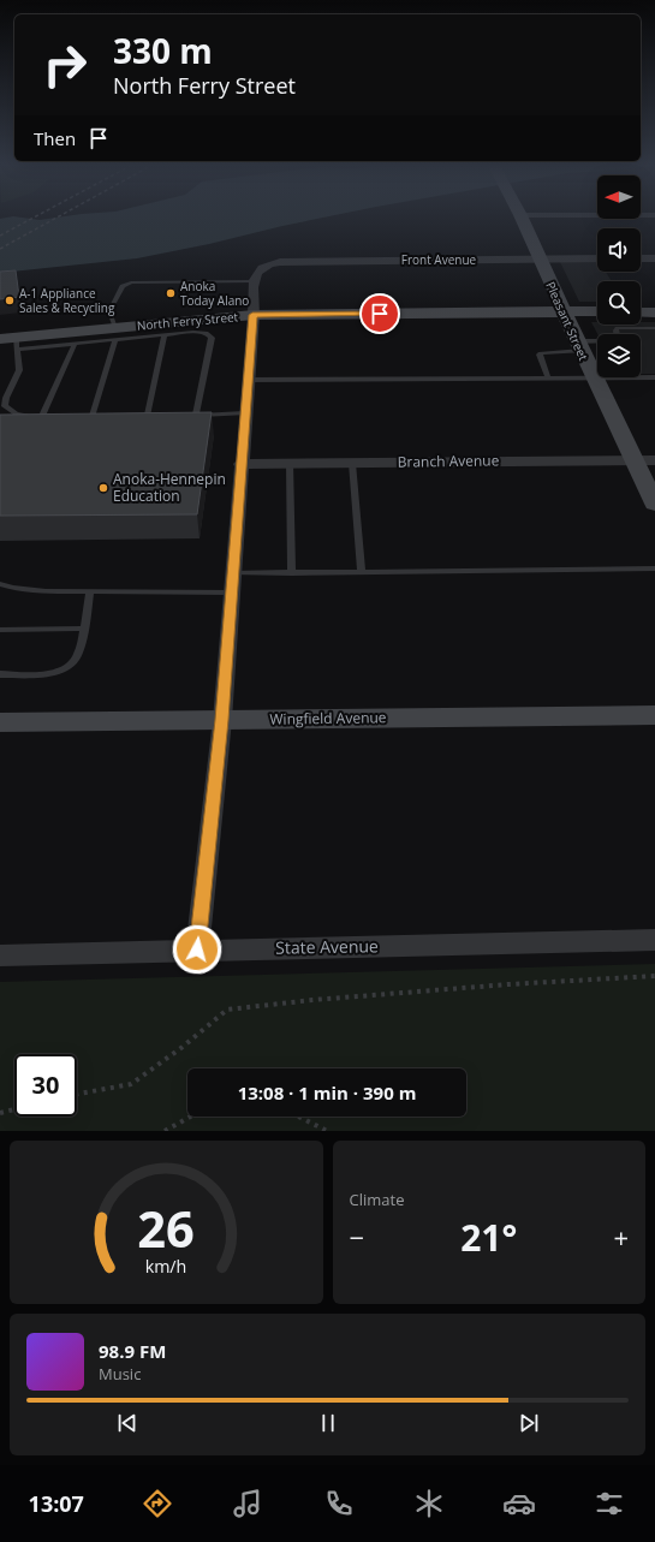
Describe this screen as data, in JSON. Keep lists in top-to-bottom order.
{
  "streets": {
    "street": [
      "Front Avenue",
      "North Ferry Street",
      "Pleasant Street",
      "Branch Avenue",
      "Wingfield Avenue",
      "State Avenue"
    ]
  },
  "crossings": [
    ["Front Avenue", "Pleasant Street"],
    ["North Ferry Street", "Pleasant Street"],
    ["Pleasant Street", "Branch Avenue"]
  ],
  "places": ["Anoka Today Alano", "A-1 Appliance Sales & Recycling", "Anoka-Hennepin Education"],
  "north": "left",
  "page": {
    "turn": ["330 m", "North Ferry Street"],
    "then": "Then",
    "limit": "30",
    "trip": "13:08 · 1 min · 390 m",
    "tile": "Climate",
    "heat": ["−", "21°", "+"],
    "song": ["98.9 FM", "Music"],
    "tabs": "13:07",
    "gauge": ["26", "km/h"]
  }
}
